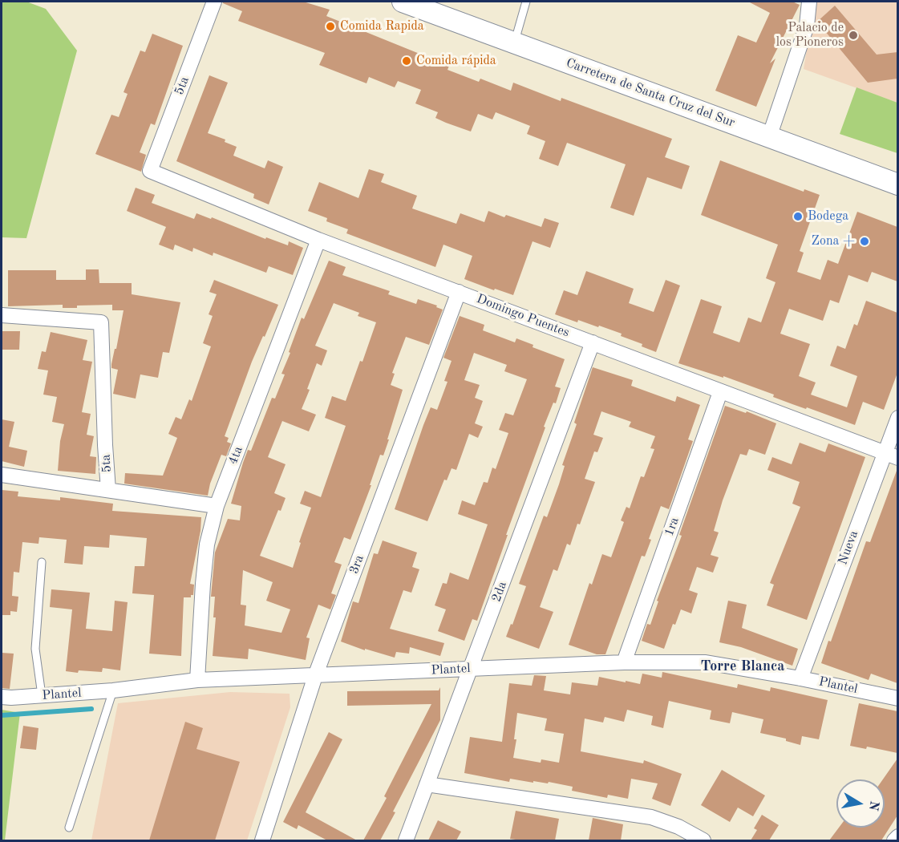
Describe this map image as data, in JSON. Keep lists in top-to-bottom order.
{
  "streets": {
    "main road": ["Carretera de Santa Cruz del Sur"],
    "street": [
      "5ta",
      "Domingo Puentes",
      "4ta",
      "1ra",
      "Nueva",
      "3ra",
      "2da",
      "Plantel"
    ]
  },
  "crossings": [
    ["5ta", "Domingo Puentes"],
    ["Domingo Puentes", "4ta"],
    ["Domingo Puentes", "1ra"],
    ["Domingo Puentes", "Nueva"],
    ["Domingo Puentes", "3ra"],
    ["Domingo Puentes", "2da"],
    ["4ta", "Plantel"],
    ["1ra", "Plantel"],
    ["Nueva", "Plantel"],
    ["3ra", "Plantel"],
    ["2da", "Plantel"]
  ],
  "districts": ["Torre Blanca"],
  "places": [
    "Comida Rapida",
    "Palacio de los Pioneros",
    "Comida rápida",
    "Bodega",
    "Zona +"
  ],
  "north": "right"
}
